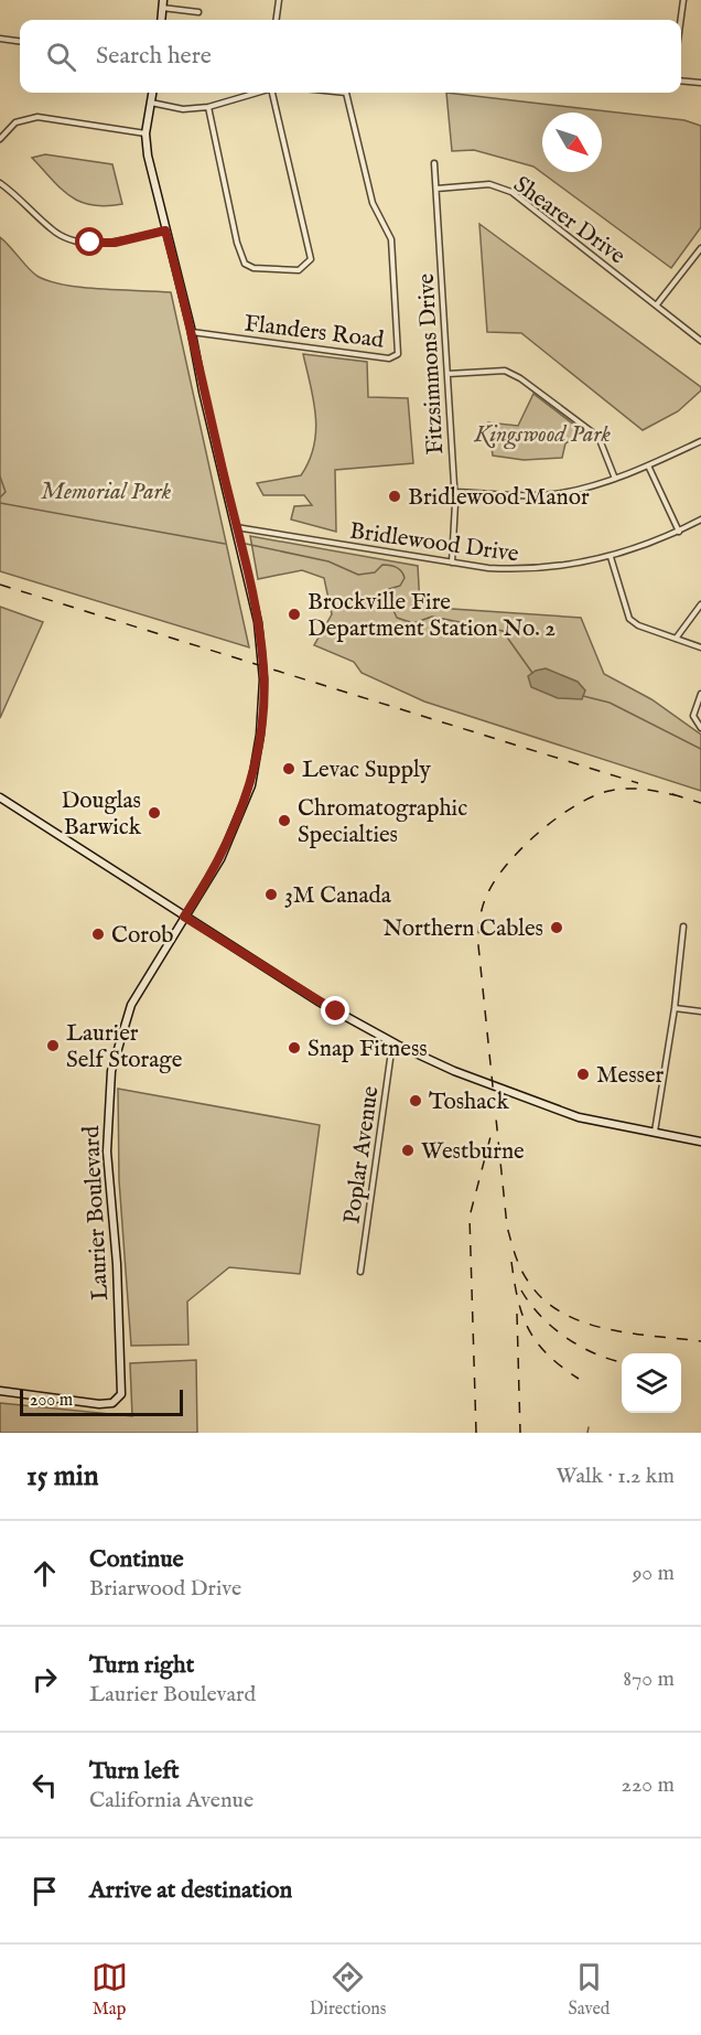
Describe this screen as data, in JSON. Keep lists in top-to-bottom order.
{
  "streets": {
    "street": [
      "Shearer Drive",
      "Flanders Road",
      "Fitzsimmons Drive",
      "Bridlewood Drive",
      "Poplar Avenue",
      "Laurier Boulevard"
    ]
  },
  "crossings": [
    ["Shearer Drive", "Fitzsimmons Drive"],
    ["Flanders Road", "Laurier Boulevard"],
    ["Fitzsimmons Drive", "Bridlewood Drive"],
    ["Bridlewood Drive", "Laurier Boulevard"]
  ],
  "parks": ["Kingswood Park", "Memorial Park"],
  "places": [
    "Bridlewood Manor",
    "Brockville Fire Department Station No. 2",
    "Levac Supply",
    "Douglas Barwick",
    "Chromatographic Specialties",
    "3M Canada",
    "Northern Cables",
    "Corob",
    "Laurier Self Storage",
    "Snap Fitness",
    "Messer",
    "Toshack",
    "Westburne"
  ],
  "scale_bar": "200 m",
  "north": "bottom right",
  "page": {
    "search": "Search here",
    "scale": "200 m",
    "heading": ["15 min", "Walk · 1.2 km"],
    "list": [
      ["Continue", "Briarwood Drive", "90 m"],
      ["Turn right", "Laurier Boulevard", "870 m"],
      ["Turn left", "California Avenue", "220 m"],
      "Arrive at destination"
    ],
    "nav": ["Map", "Directions", "Saved"]
  }
}
